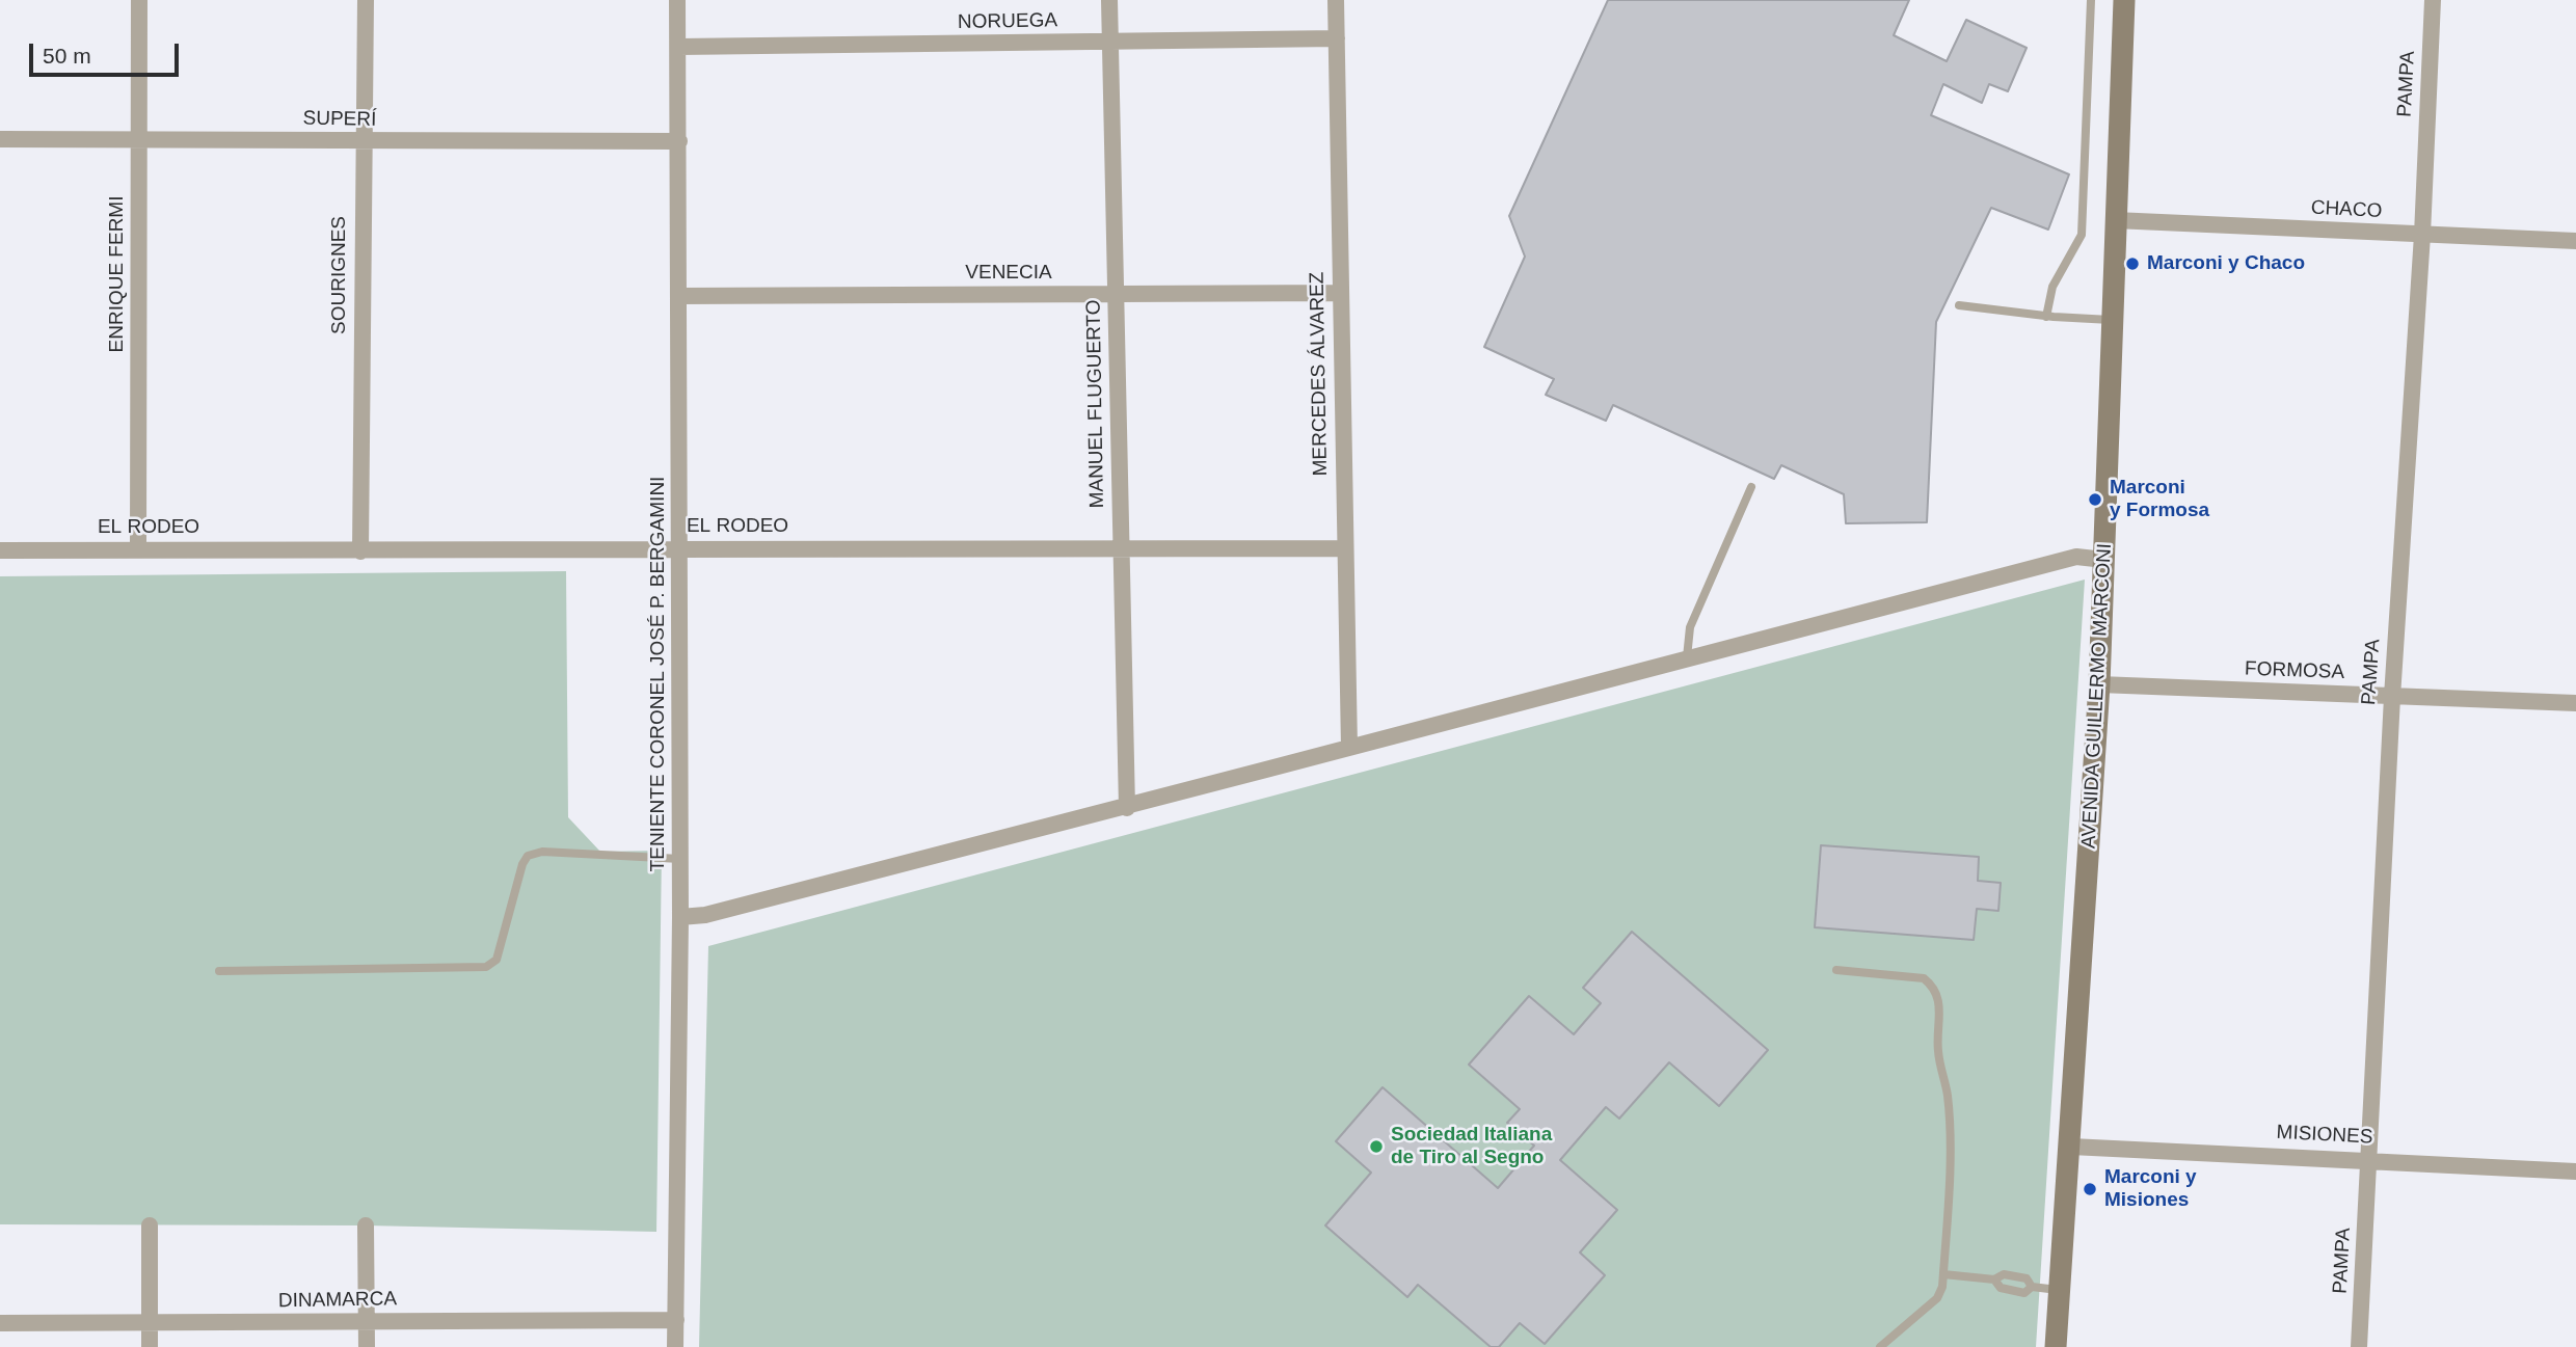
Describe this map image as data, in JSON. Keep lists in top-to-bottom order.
{
  "streets": {
    "main road": ["AVENIDA GUILLERMO MARCONI"],
    "street": [
      "NORUEGA",
      "PAMPA",
      "SUPERÍ",
      "CHACO",
      "VENECIA",
      "ENRIQUE FERMI",
      "SOURIGNES",
      "MERCEDES ÁLVAREZ",
      "MANUEL FLUGUERTO",
      "EL RODEO",
      "FORMOSA",
      "TENIENTE CORONEL JOSÉ P. BERGAMINI",
      "MISIONES",
      "DINAMARCA"
    ]
  },
  "crossings": [
    ["NORUEGA", "MERCEDES ÁLVAREZ"],
    ["NORUEGA", "MANUEL FLUGUERTO"],
    ["NORUEGA", "TENIENTE CORONEL JOSÉ P. BERGAMINI"],
    ["PAMPA", "CHACO"],
    ["PAMPA", "FORMOSA"],
    ["PAMPA", "MISIONES"],
    ["SUPERÍ", "ENRIQUE FERMI"],
    ["SUPERÍ", "SOURIGNES"],
    ["SUPERÍ", "TENIENTE CORONEL JOSÉ P. BERGAMINI"],
    ["CHACO", "AVENIDA GUILLERMO MARCONI"],
    ["VENECIA", "MERCEDES ÁLVAREZ"],
    ["VENECIA", "MANUEL FLUGUERTO"],
    ["VENECIA", "TENIENTE CORONEL JOSÉ P. BERGAMINI"],
    ["ENRIQUE FERMI", "EL RODEO"],
    ["SOURIGNES", "EL RODEO"],
    ["MERCEDES ÁLVAREZ", "EL RODEO"],
    ["MANUEL FLUGUERTO", "EL RODEO"],
    ["EL RODEO", "TENIENTE CORONEL JOSÉ P. BERGAMINI"],
    ["FORMOSA", "AVENIDA GUILLERMO MARCONI"],
    ["TENIENTE CORONEL JOSÉ P. BERGAMINI", "DINAMARCA"],
    ["AVENIDA GUILLERMO MARCONI", "MISIONES"]
  ],
  "places": [
    "Marconi y Chaco",
    "Marconi y Formosa",
    "Sociedad Italiana de Tiro al Segno",
    "Marconi y Misiones"
  ],
  "scale_bar": "50 m"
}
